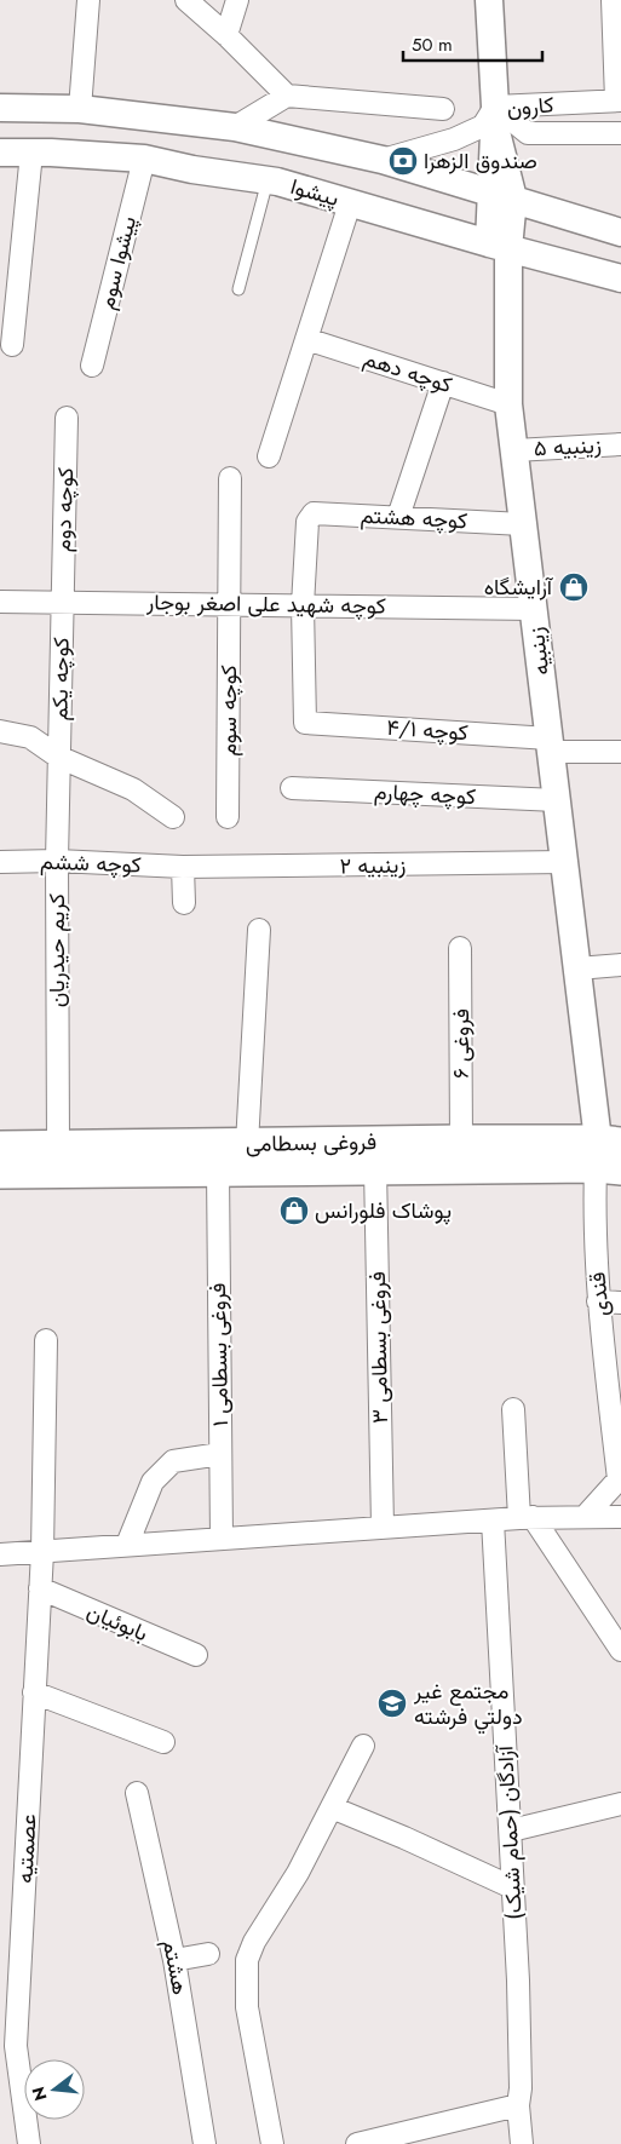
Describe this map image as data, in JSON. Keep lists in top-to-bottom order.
{
  "streets": {
    "main road": ["فروغی بسطامی"],
    "street": [
      "کارون",
      "پیشوا",
      "پیشوا سوم",
      "کوچه دهم",
      "زینبیه ۵",
      "کوچه دوم",
      "کوچه هشتم",
      "کوچه شهید علی اصغر بوجار",
      "زینبیه",
      "کوچه یکم",
      "کوچه سوم",
      "کوچه ۴/۱",
      "کوچه چهارم",
      "کوچه ششم",
      "زینبیه ۲",
      "کریم حیدریان",
      "فروغی ۶",
      "قندی",
      "فروغی بسطامی ۳",
      "فروغی بسطامی ۱",
      "بابوئیان",
      "آزادگان (حمام شیک)",
      "عصمتیه",
      "هشتم"
    ]
  },
  "crossings": [
    ["کارون", "زینبیه"],
    ["پیشوا", "پیشوا سوم"],
    ["پیشوا", "زینبیه"],
    ["کوچه دهم", "زینبیه"],
    ["زینبیه ۵", "زینبیه"],
    ["کوچه دوم", "کوچه شهید علی اصغر بوجار"],
    ["کوچه دوم", "کوچه یکم"],
    ["کوچه هشتم", "کوچه شهید علی اصغر بوجار"],
    ["کوچه هشتم", "زینبیه"],
    ["کوچه هشتم", "کوچه ۴/۱"],
    ["کوچه شهید علی اصغر بوجار", "زینبیه"],
    ["کوچه شهید علی اصغر بوجار", "کوچه یکم"],
    ["کوچه شهید علی اصغر بوجار", "کوچه سوم"],
    ["کوچه شهید علی اصغر بوجار", "کوچه ۴/۱"],
    ["زینبیه", "کوچه ۴/۱"],
    ["زینبیه", "کوچه چهارم"],
    ["زینبیه", "زینبیه ۲"],
    ["زینبیه", "فروغی بسطامی"],
    ["زینبیه", "قندی"],
    ["کوچه یکم", "کریم حیدریان"],
    ["کوچه ششم", "زینبیه ۲"],
    ["کوچه ششم", "کریم حیدریان"],
    ["کریم حیدریان", "فروغی بسطامی"],
    ["فروغی ۶", "فروغی بسطامی"],
    ["فروغی بسطامی", "قندی"],
    ["فروغی بسطامی", "فروغی بسطامی ۳"],
    ["فروغی بسطامی", "فروغی بسطامی ۱"],
    ["بابوئیان", "عصمتیه"]
  ],
  "places": {
    "bank": ["صندوق الزهرا"],
    "shop": ["آرایشگاه", "پوشاک فلورانس"],
    "school or university": ["مجتمع غير دولتي فرشته"]
  },
  "scale_bar": "50 m",
  "north": "left"
}
